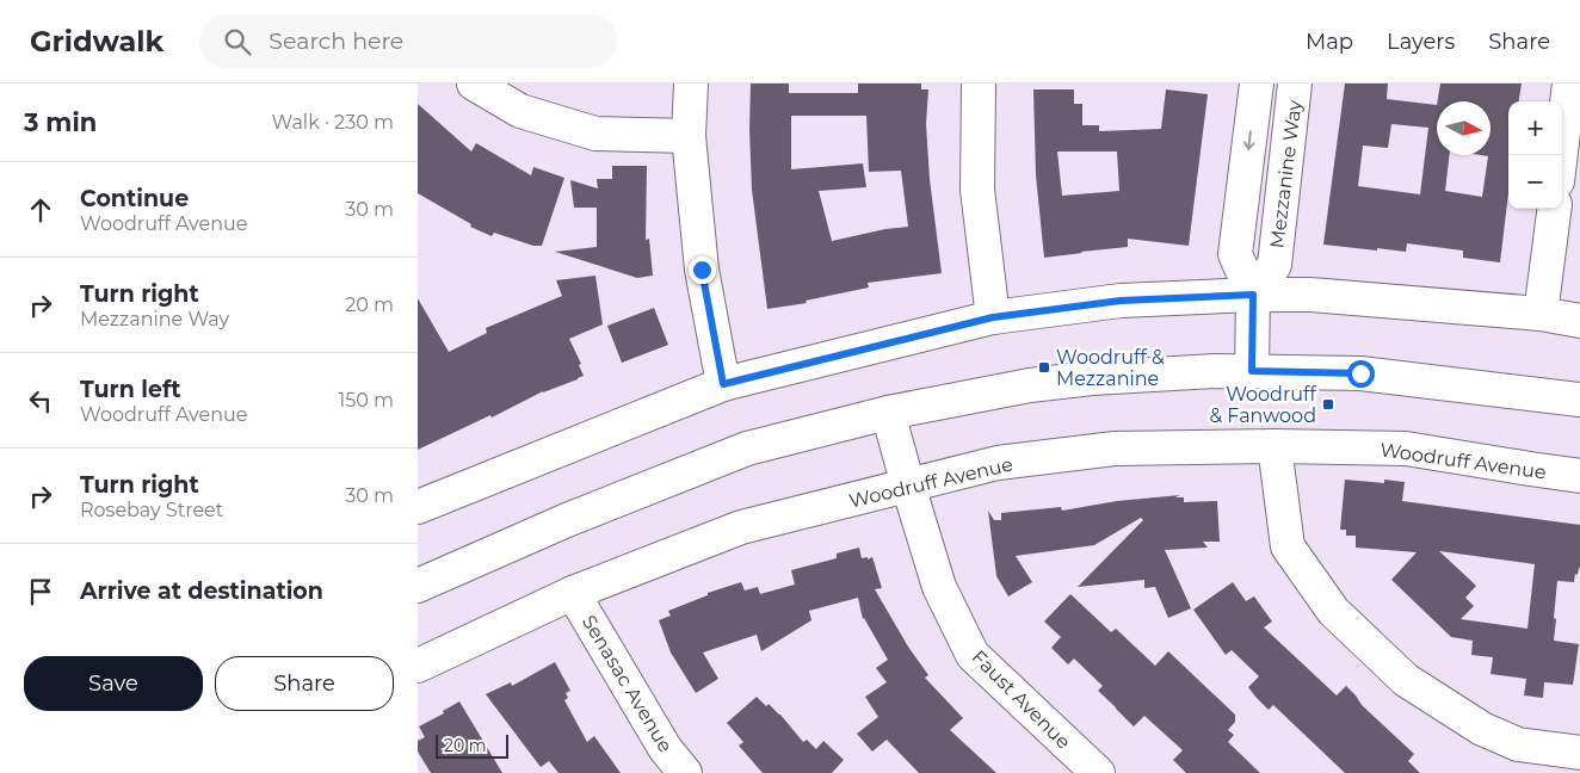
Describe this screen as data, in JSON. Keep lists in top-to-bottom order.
{
  "streets": {
    "street": [
      "Mezzanine Way",
      "Woodruff Avenue",
      "Senasac Avenue",
      "Faust Avenue"
    ]
  },
  "crossings": [
    ["Woodruff Avenue", "Senasac Avenue"],
    ["Woodruff Avenue", "Faust Avenue"]
  ],
  "places": {
    "transit": ["Woodruff & Mezzanine", "Woodruff & Fanwood"]
  },
  "scale_bar": "20 m",
  "north": "right",
  "page": {
    "header": "Gridwalk",
    "search": "Search here",
    "nav": ["Map", "Layers", "Share"],
    "heading": ["3 min", "Walk · 230 m"],
    "map_buttons": ["+", "−"],
    "list": [
      ["Continue", "Woodruff Avenue", "30 m"],
      ["Turn right", "Mezzanine Way", "20 m"],
      ["Turn left", "Woodruff Avenue", "150 m"],
      ["Turn right", "Rosebay Street", "30 m"],
      "Arrive at destination"
    ],
    "buttons": ["Save", "Share"],
    "scale": "20 m"
  }
}
